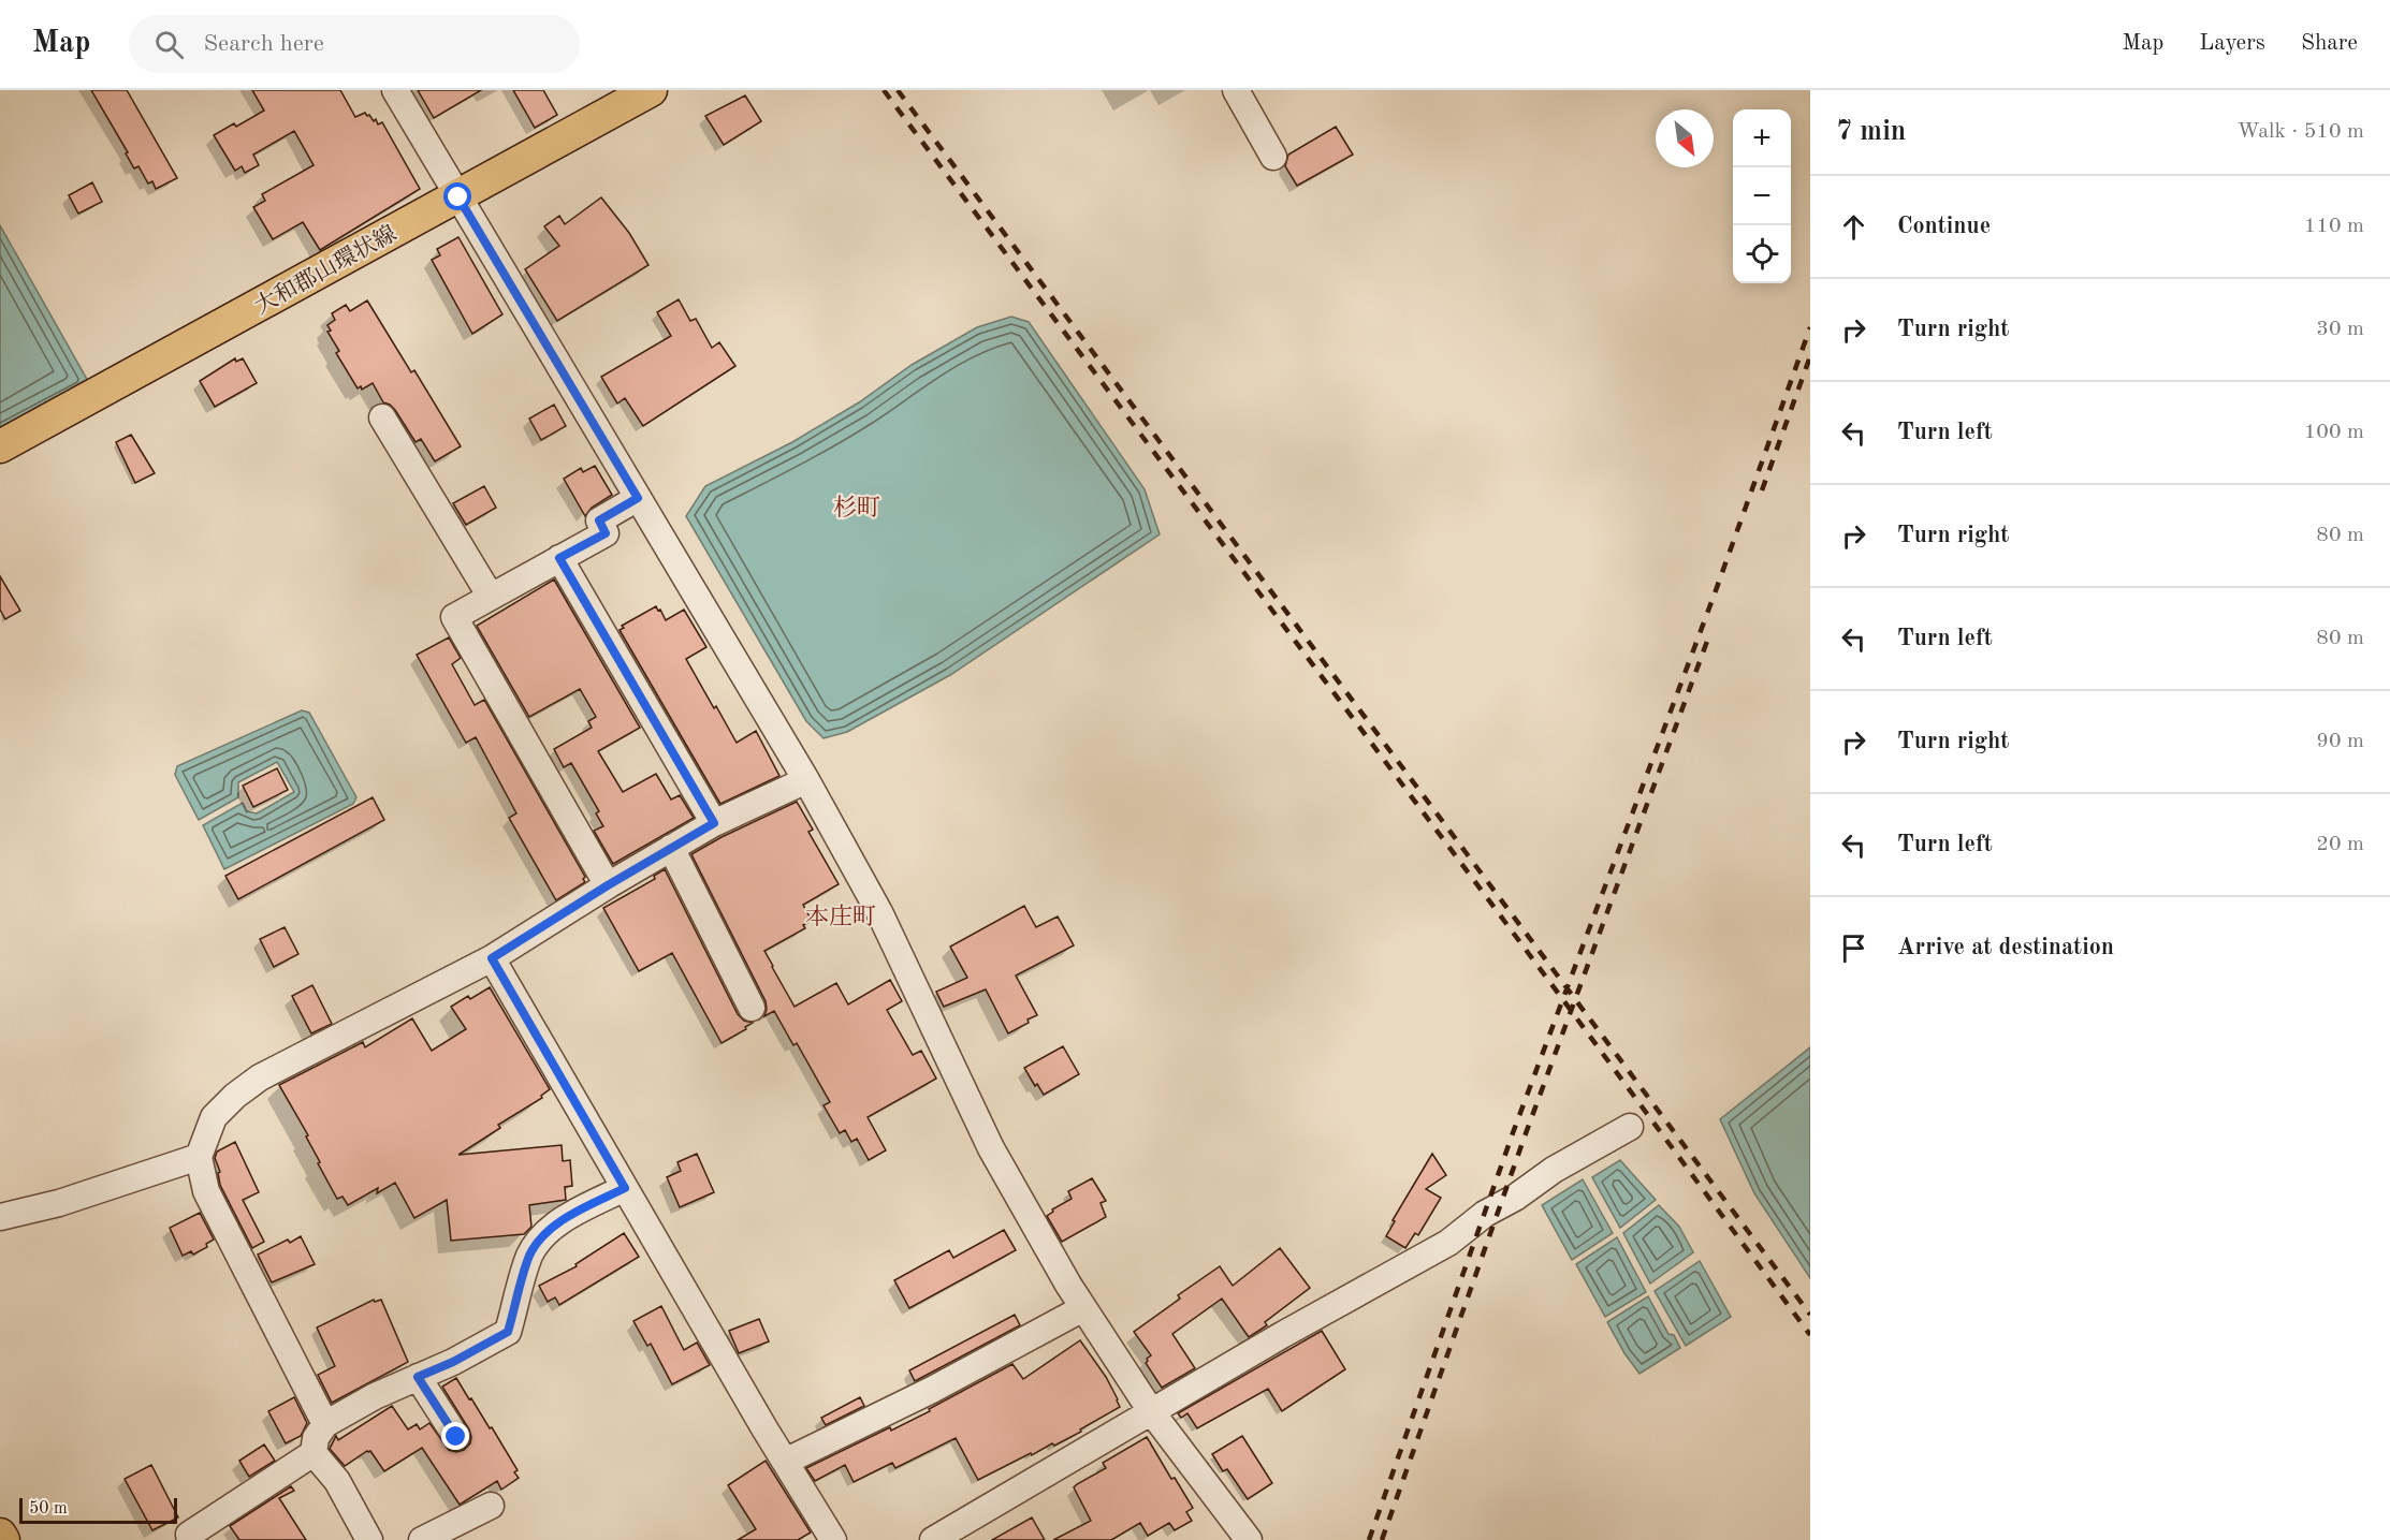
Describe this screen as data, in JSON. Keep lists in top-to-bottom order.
{
  "streets": {
    "main road": ["大和郡山環状線"]
  },
  "districts": ["杉町", "本庄町"],
  "scale_bar": "50 m",
  "north": "bottom right",
  "page": {
    "header": "Map",
    "search": "Search here",
    "nav": ["Map", "Layers", "Share"],
    "heading": ["7 min", "Walk · 510 m"],
    "map_buttons": ["+", "−"],
    "list": [
      ["Continue", "110 m"],
      ["Turn right", "30 m"],
      ["Turn left", "100 m"],
      ["Turn right", "80 m"],
      ["Turn left", "80 m"],
      ["Turn right", "90 m"],
      ["Turn left", "20 m"],
      "Arrive at destination"
    ],
    "scale": "50 m"
  }
}
